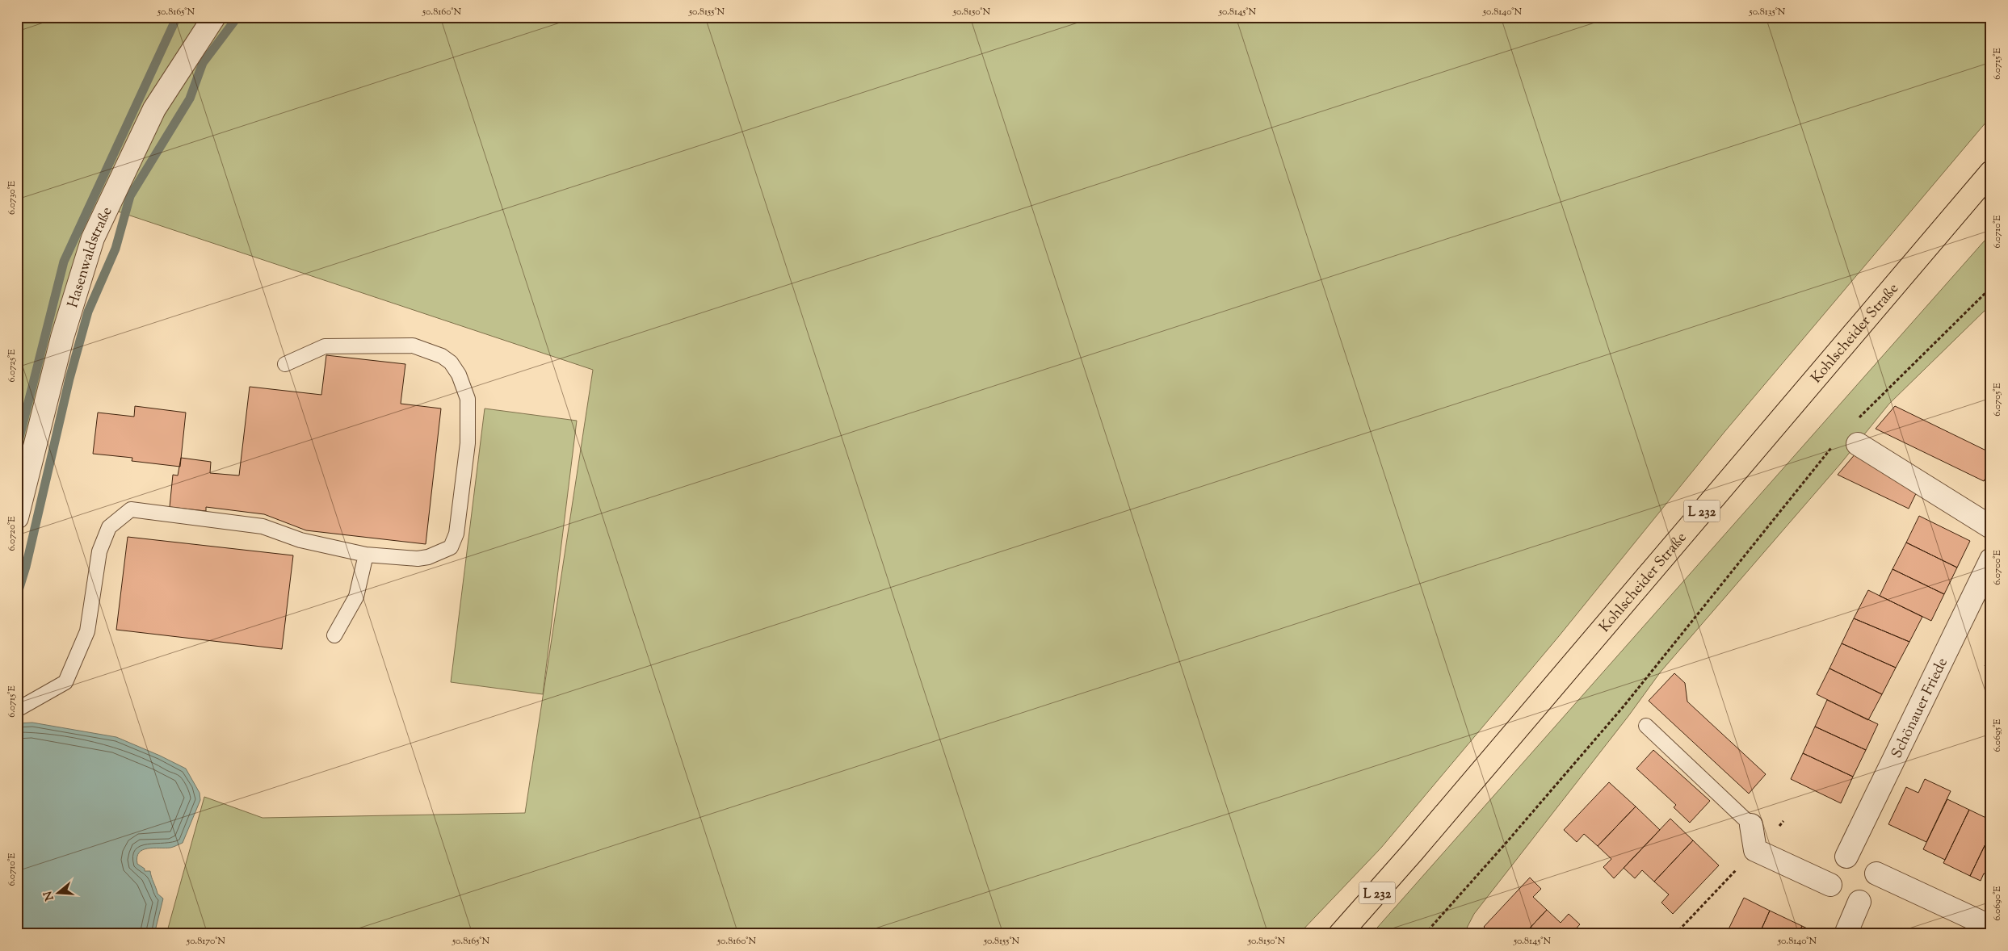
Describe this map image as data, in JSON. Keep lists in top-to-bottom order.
{
  "streets": {
    "main road": ["Kohlscheider Straße", "L 232"],
    "street": ["Hasenwaldstraße", "Schönauer Friede"]
  },
  "north": "left",
  "coordinates": [
    "50.8165°N",
    "50.8160°N",
    "50.8155°N",
    "50.8150°N",
    "50.8145°N",
    "50.8140°N",
    "50.8135°N",
    "6.0715°E",
    "6.0730°E",
    "6.0710°E",
    "6.0725°E",
    "6.0705°E",
    "6.0720°E",
    "6.0700°E",
    "6.0695°E",
    "6.0690°E",
    "50.8170°N"
  ]
}
